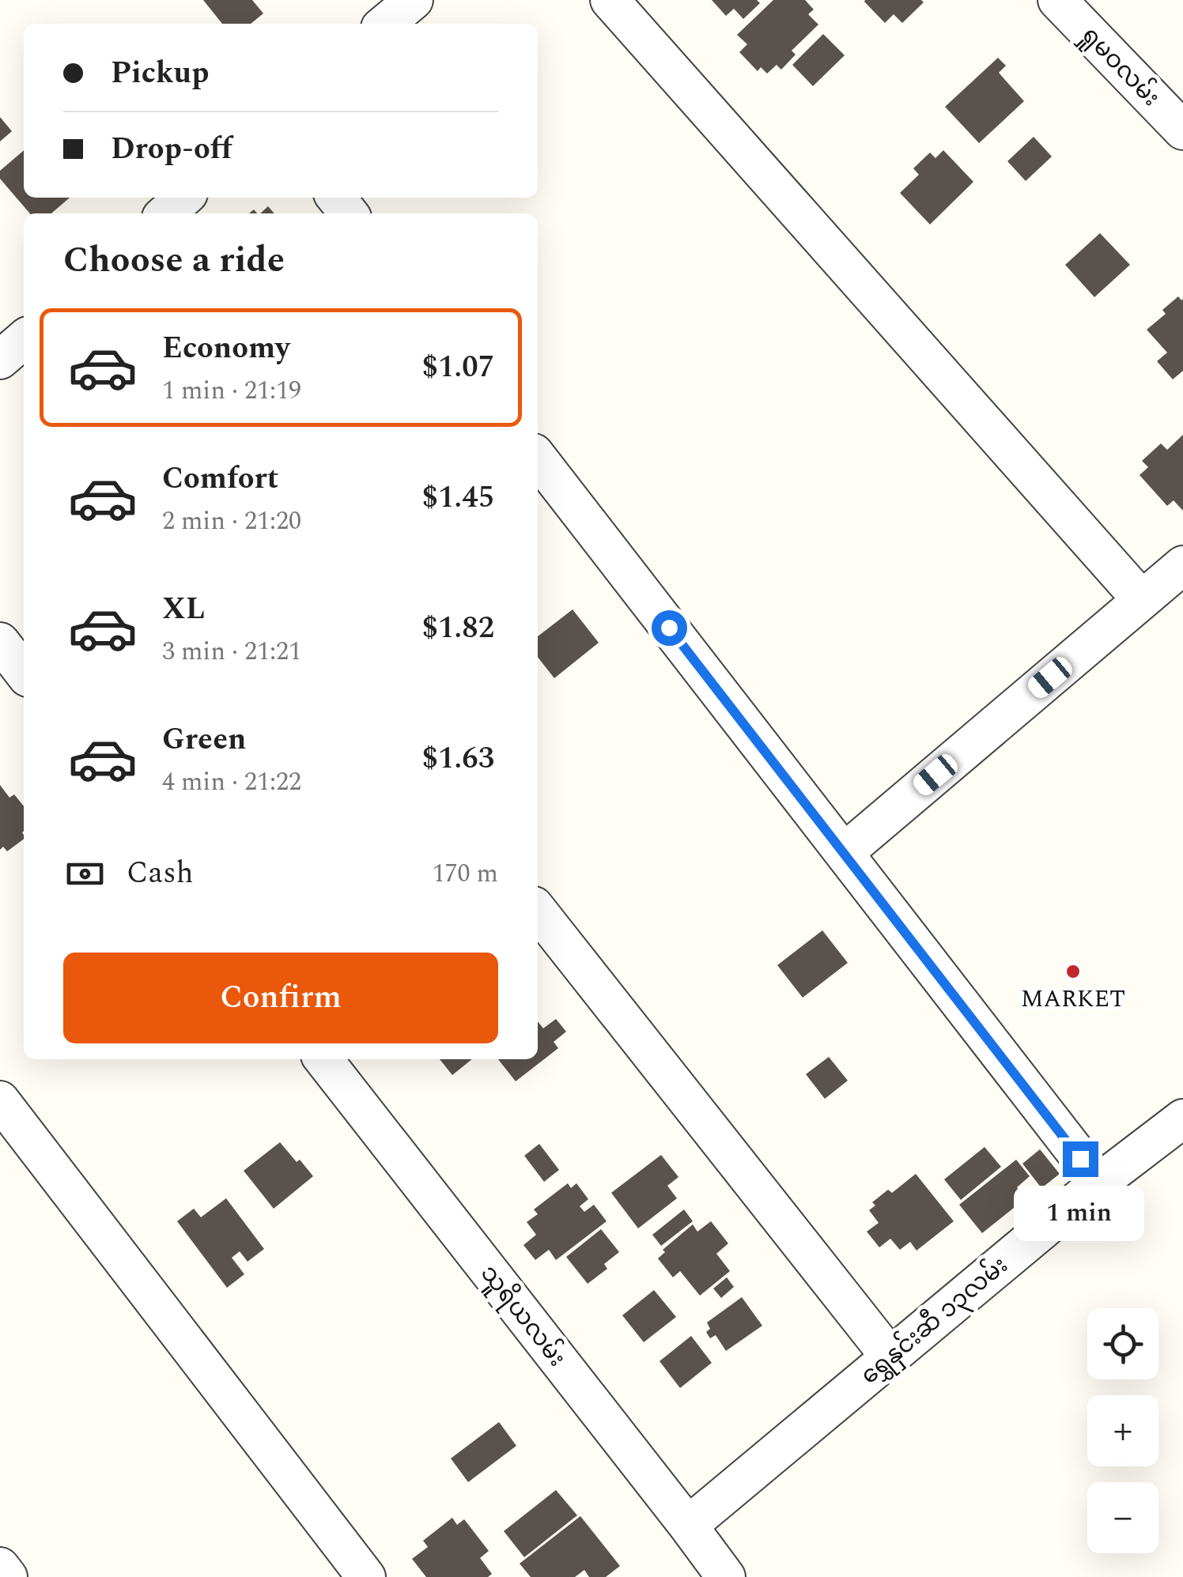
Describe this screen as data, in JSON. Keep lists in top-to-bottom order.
{
  "streets": {
    "street": ["ရှုမဝလမ်း", "သူရိယလမ်း", "ရွှေနှင်းဆီ ၁၃လမ်း"]
  },
  "crossings": [
    ["သူရိယလမ်း", "ရွှေနှင်းဆီ ၁၃လမ်း"]
  ],
  "places": ["MARKET"],
  "page": {
    "banner": ["Pickup", "Drop-off"],
    "heading": "Choose a ride",
    "list": [
      {
        "name": "Economy",
        "note": "1 min · 21:19",
        "value": "$1.07"
      },
      {
        "name": "Comfort",
        "note": "2 min · 21:20",
        "value": "$1.45"
      },
      {
        "name": "XL",
        "note": "3 min · 21:21",
        "value": "$1.82"
      },
      {
        "name": "Green",
        "note": "4 min · 21:22",
        "value": "$1.63"
      }
    ],
    "pay": ["Cash", "170 m"],
    "buttons": "Confirm",
    "bubble": "1 min",
    "map_buttons": ["+", "−"]
  }
}
